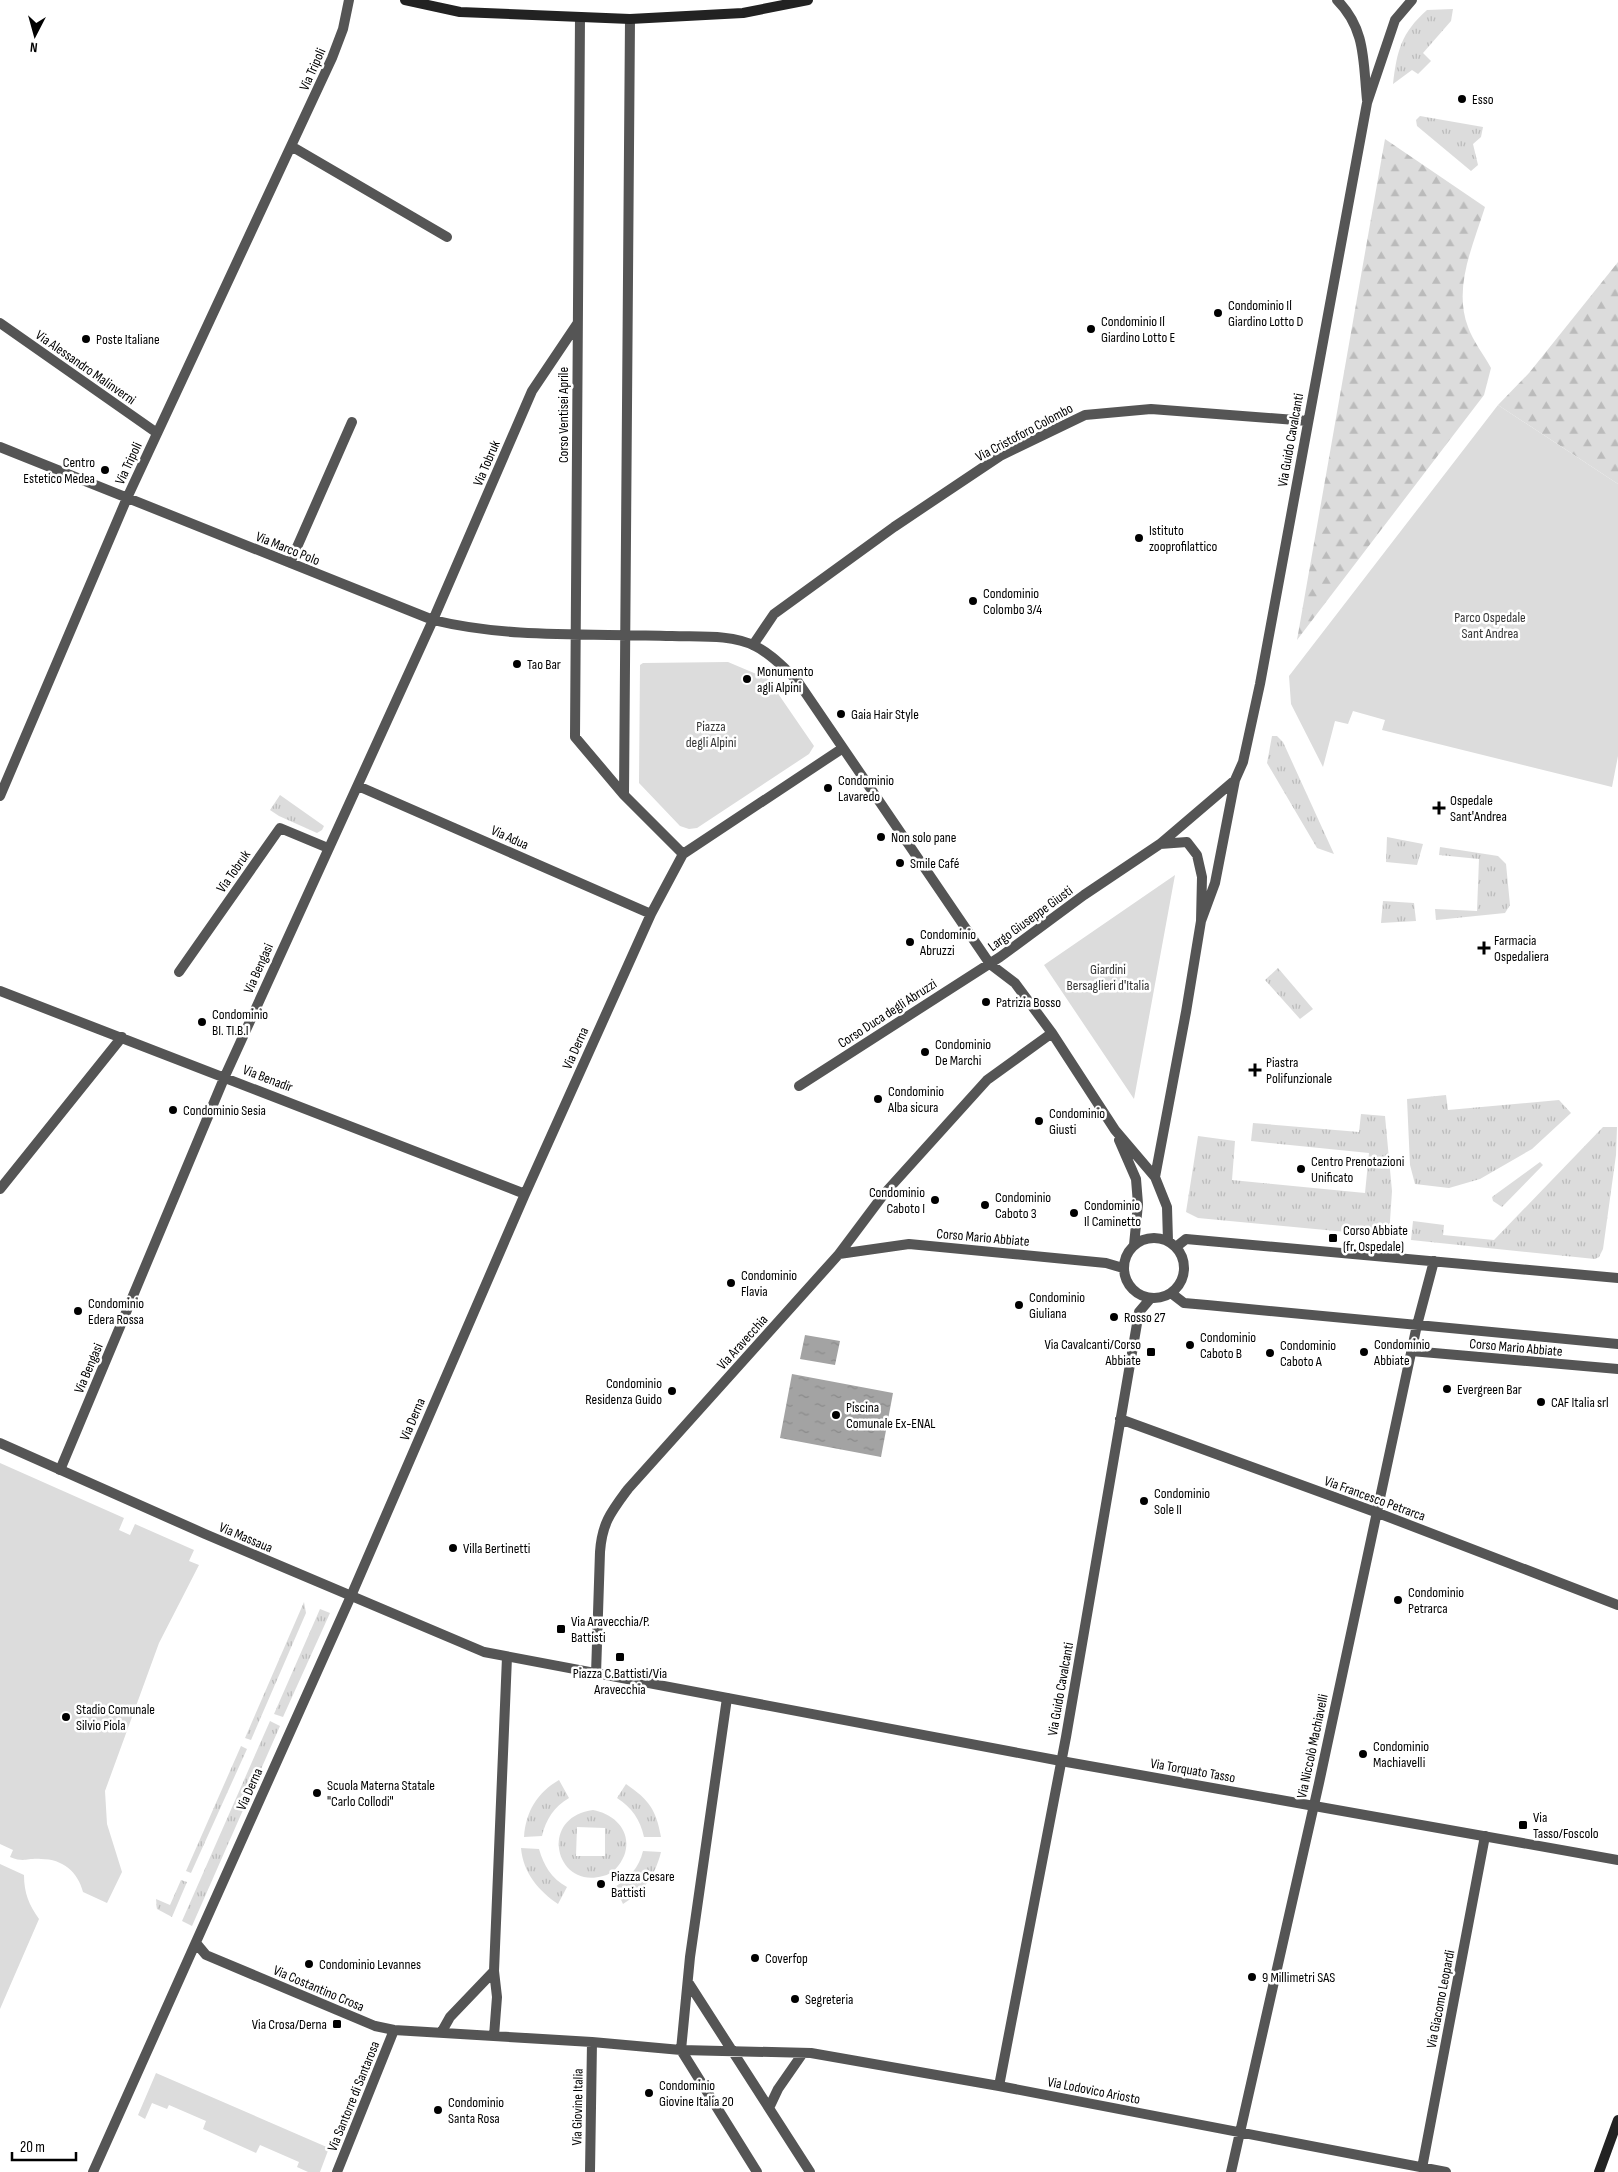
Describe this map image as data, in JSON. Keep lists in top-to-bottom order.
{
  "streets": {
    "street": [
      "Via Tripoli",
      "Via Alessandro Malinverni",
      "Corso Ventisei Aprile",
      "Via Cristoforo Colombo",
      "Via Guido Cavalcanti",
      "Via Tobruk",
      "Via Marco Polo",
      "Via Adua",
      "Largo Giuseppe Giusti",
      "Via Bengasi",
      "Corso Duca degli Abruzzi",
      "Via Derna",
      "Via Benadir",
      "Corso Mario Abbiate",
      "Via Aravecchia",
      "Via Francesco Petrarca",
      "Via Massaua",
      "Via Niccolò Machiavelli",
      "Via Torquato Tasso",
      "Via Costantino Crosa",
      "Via Giacomo Leopardi",
      "Via Lodovico Ariosto",
      "Via Santorre di Santarosa",
      "Via Giovine Italia"
    ]
  },
  "crossings": [
    ["Via Tripoli", "Via Alessandro Malinverni"],
    ["Via Tripoli", "Via Marco Polo"],
    ["Corso Ventisei Aprile", "Via Tobruk"],
    ["Corso Ventisei Aprile", "Via Marco Polo"],
    ["Corso Ventisei Aprile", "Via Derna"],
    ["Via Cristoforo Colombo", "Via Guido Cavalcanti"],
    ["Via Guido Cavalcanti", "Largo Giuseppe Giusti"],
    ["Via Guido Cavalcanti", "Corso Mario Abbiate"],
    ["Via Guido Cavalcanti", "Via Francesco Petrarca"],
    ["Via Guido Cavalcanti", "Via Torquato Tasso"],
    ["Via Guido Cavalcanti", "Via Lodovico Ariosto"],
    ["Via Tobruk", "Via Marco Polo"],
    ["Via Tobruk", "Via Bengasi"],
    ["Via Marco Polo", "Via Bengasi"],
    ["Via Adua", "Via Bengasi"],
    ["Via Adua", "Via Derna"],
    ["Largo Giuseppe Giusti", "Corso Duca degli Abruzzi"],
    ["Largo Giuseppe Giusti", "Corso Mario Abbiate"],
    ["Largo Giuseppe Giusti", "Via Aravecchia"],
    ["Via Bengasi", "Via Benadir"],
    ["Via Bengasi", "Via Massaua"],
    ["Via Derna", "Via Benadir"],
    ["Via Derna", "Via Massaua"],
    ["Via Derna", "Via Costantino Crosa"],
    ["Corso Mario Abbiate", "Via Aravecchia"],
    ["Corso Mario Abbiate", "Via Niccolò Machiavelli"],
    ["Via Francesco Petrarca", "Via Niccolò Machiavelli"],
    ["Via Niccolò Machiavelli", "Via Torquato Tasso"],
    ["Via Niccolò Machiavelli", "Via Lodovico Ariosto"],
    ["Via Torquato Tasso", "Via Giacomo Leopardi"],
    ["Via Costantino Crosa", "Via Santorre di Santarosa"],
    ["Via Giacomo Leopardi", "Via Lodovico Ariosto"]
  ],
  "parks": ["Parco Ospedale Sant Andrea", "Piazza degli Alpini", "Giardini Bersaglieri d'Italia"],
  "places": {
    "other": [
      "Esso",
      "Condominio Il Giardino Lotto D",
      "Condominio Il Giardino Lotto E",
      "Poste Italiane",
      "Centro Estetico Medea",
      "Istituto zooprofilattico",
      "Condominio Colombo 3/4",
      "Tao Bar",
      "Monumento agli Alpini",
      "Gaia Hair Style",
      "Condominio Lavaredo",
      "Non solo pane",
      "Smile Café",
      "Condominio Abruzzi",
      "Patrizia Bosso",
      "Condominio BI. TI.B.I",
      "Condominio De Marchi",
      "Condominio Alba sicura",
      "Condominio Sesia",
      "Condominio Giusti",
      "Centro Prenotazioni Unificato",
      "Condominio Caboto I",
      "Condominio Caboto 3",
      "Condominio Il Caminetto",
      "Condominio Flavia",
      "Condominio Giuliana",
      "Condominio Edera Rossa",
      "Rosso 27",
      "Condominio Caboto B",
      "Condominio Abbiate",
      "Condominio Caboto A",
      "Evergreen Bar",
      "Condominio Residenza Guido",
      "CAF Italia srl",
      "Piscina Comunale Ex-ENAL",
      "Condominio Sole II",
      "Villa Bertinetti",
      "Condominio Petrarca",
      "Stadio Comunale Silvio Piola",
      "Condominio Machiavelli",
      "Scuola Materna Statale \"Carlo Collodi\"",
      "Piazza Cesare Battisti",
      "Coverfop",
      "Condominio Levannes",
      "9 Millimetri SAS",
      "Segreteria",
      "Condominio Giovine Italia 20",
      "Condominio Santa Rosa"
    ],
    "health": ["Ospedale Sant'Andrea", "Farmacia Ospedaliera", "Piastra Polifunzionale"],
    "transit": [
      "Corso Abbiate (fr. Ospedale)",
      "Via Cavalcanti/Corso Abbiate",
      "Via Aravecchia/P. Battisti",
      "Piazza C.Battisti/Via Aravecchia",
      "Via Tasso/Foscolo",
      "Via Crosa/Derna"
    ]
  },
  "scale_bar": "20 m",
  "north": "bottom"
}
